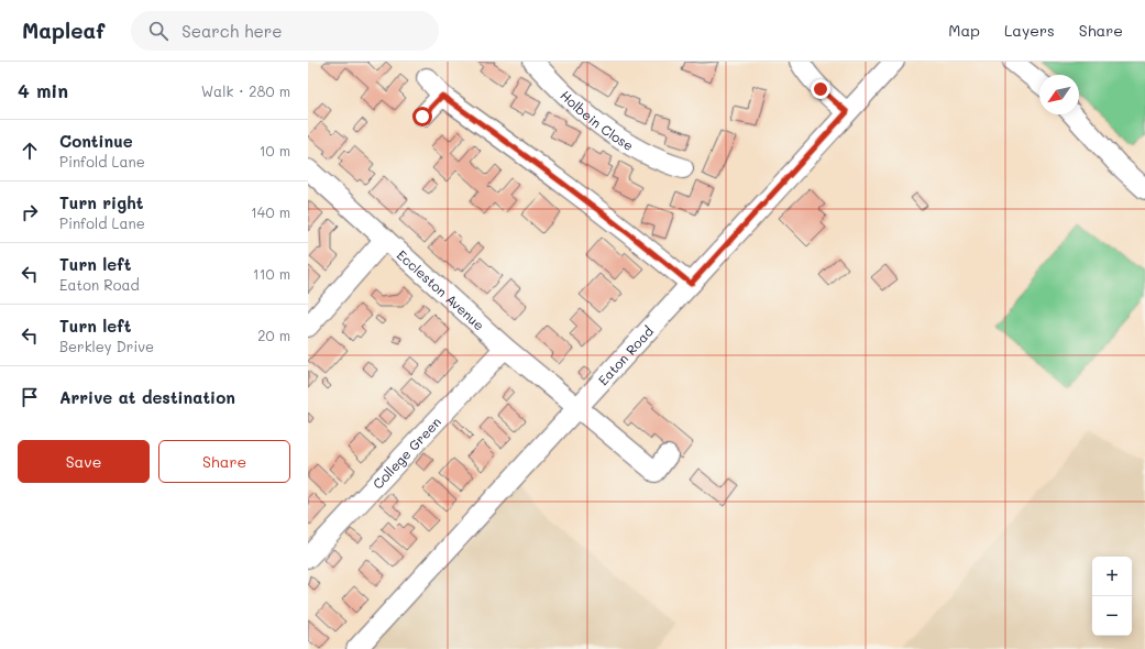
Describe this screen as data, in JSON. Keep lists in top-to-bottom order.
{
  "streets": {
    "street": [
      "Holbein Close",
      "Eccleston Avenue",
      "Eaton Road",
      "College Green"
    ]
  },
  "crossings": [
    ["Eccleston Avenue", "Eaton Road"],
    ["Eccleston Avenue", "College Green"]
  ],
  "north": "bottom left",
  "page": {
    "header": "Mapleaf",
    "search": "Search here",
    "nav": ["Map", "Layers", "Share"],
    "heading": ["4 min", "Walk · 280 m"],
    "list": [
      ["Continue", "Pinfold Lane", "10 m"],
      ["Turn right", "Pinfold Lane", "140 m"],
      ["Turn left", "Eaton Road", "110 m"],
      ["Turn left", "Berkley Drive", "20 m"],
      "Arrive at destination"
    ],
    "buttons": ["Save", "Share"],
    "map_buttons": ["+", "−"]
  }
}
